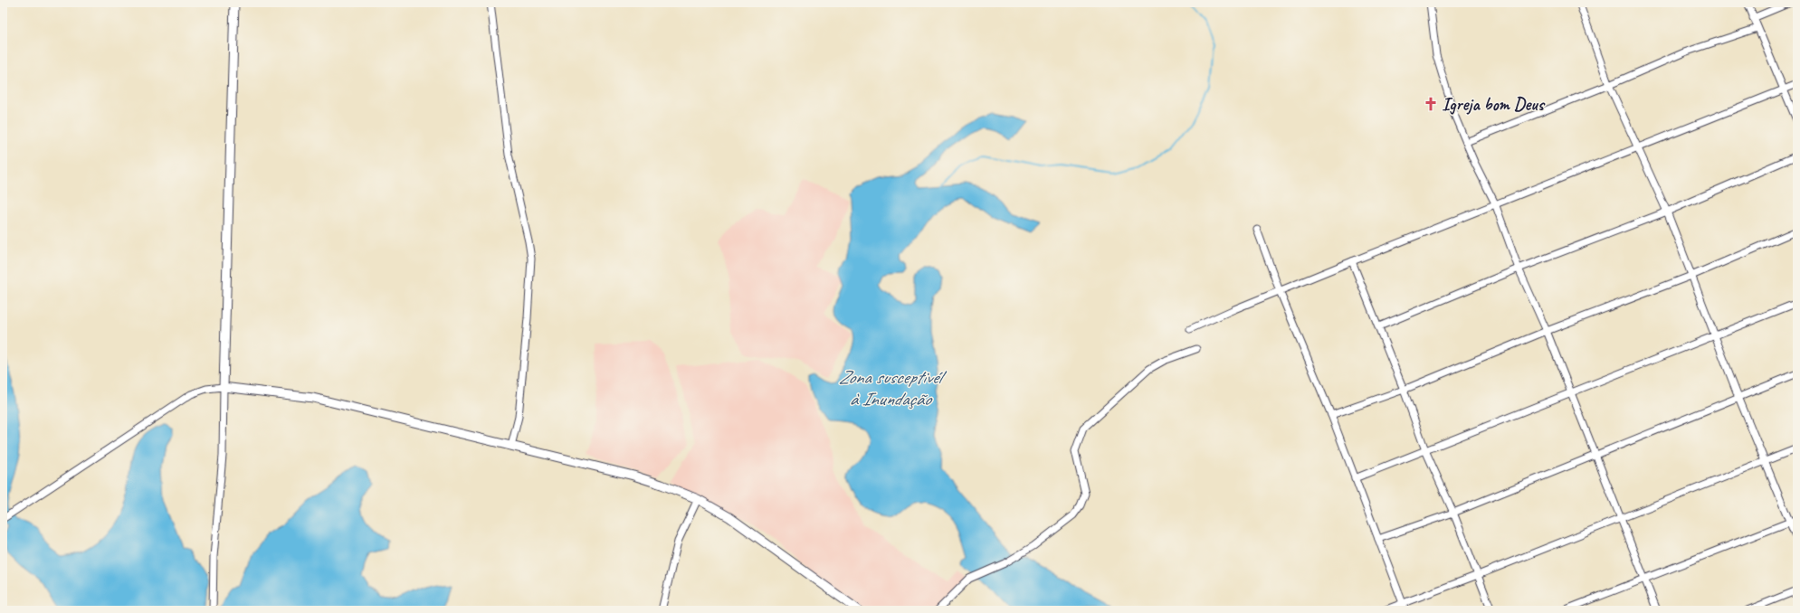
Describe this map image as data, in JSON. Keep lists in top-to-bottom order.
{
  "water": ["Zona susceptivél à Inundação"],
  "places": {
    "church": ["Igreja bom Deus"]
  }
}
